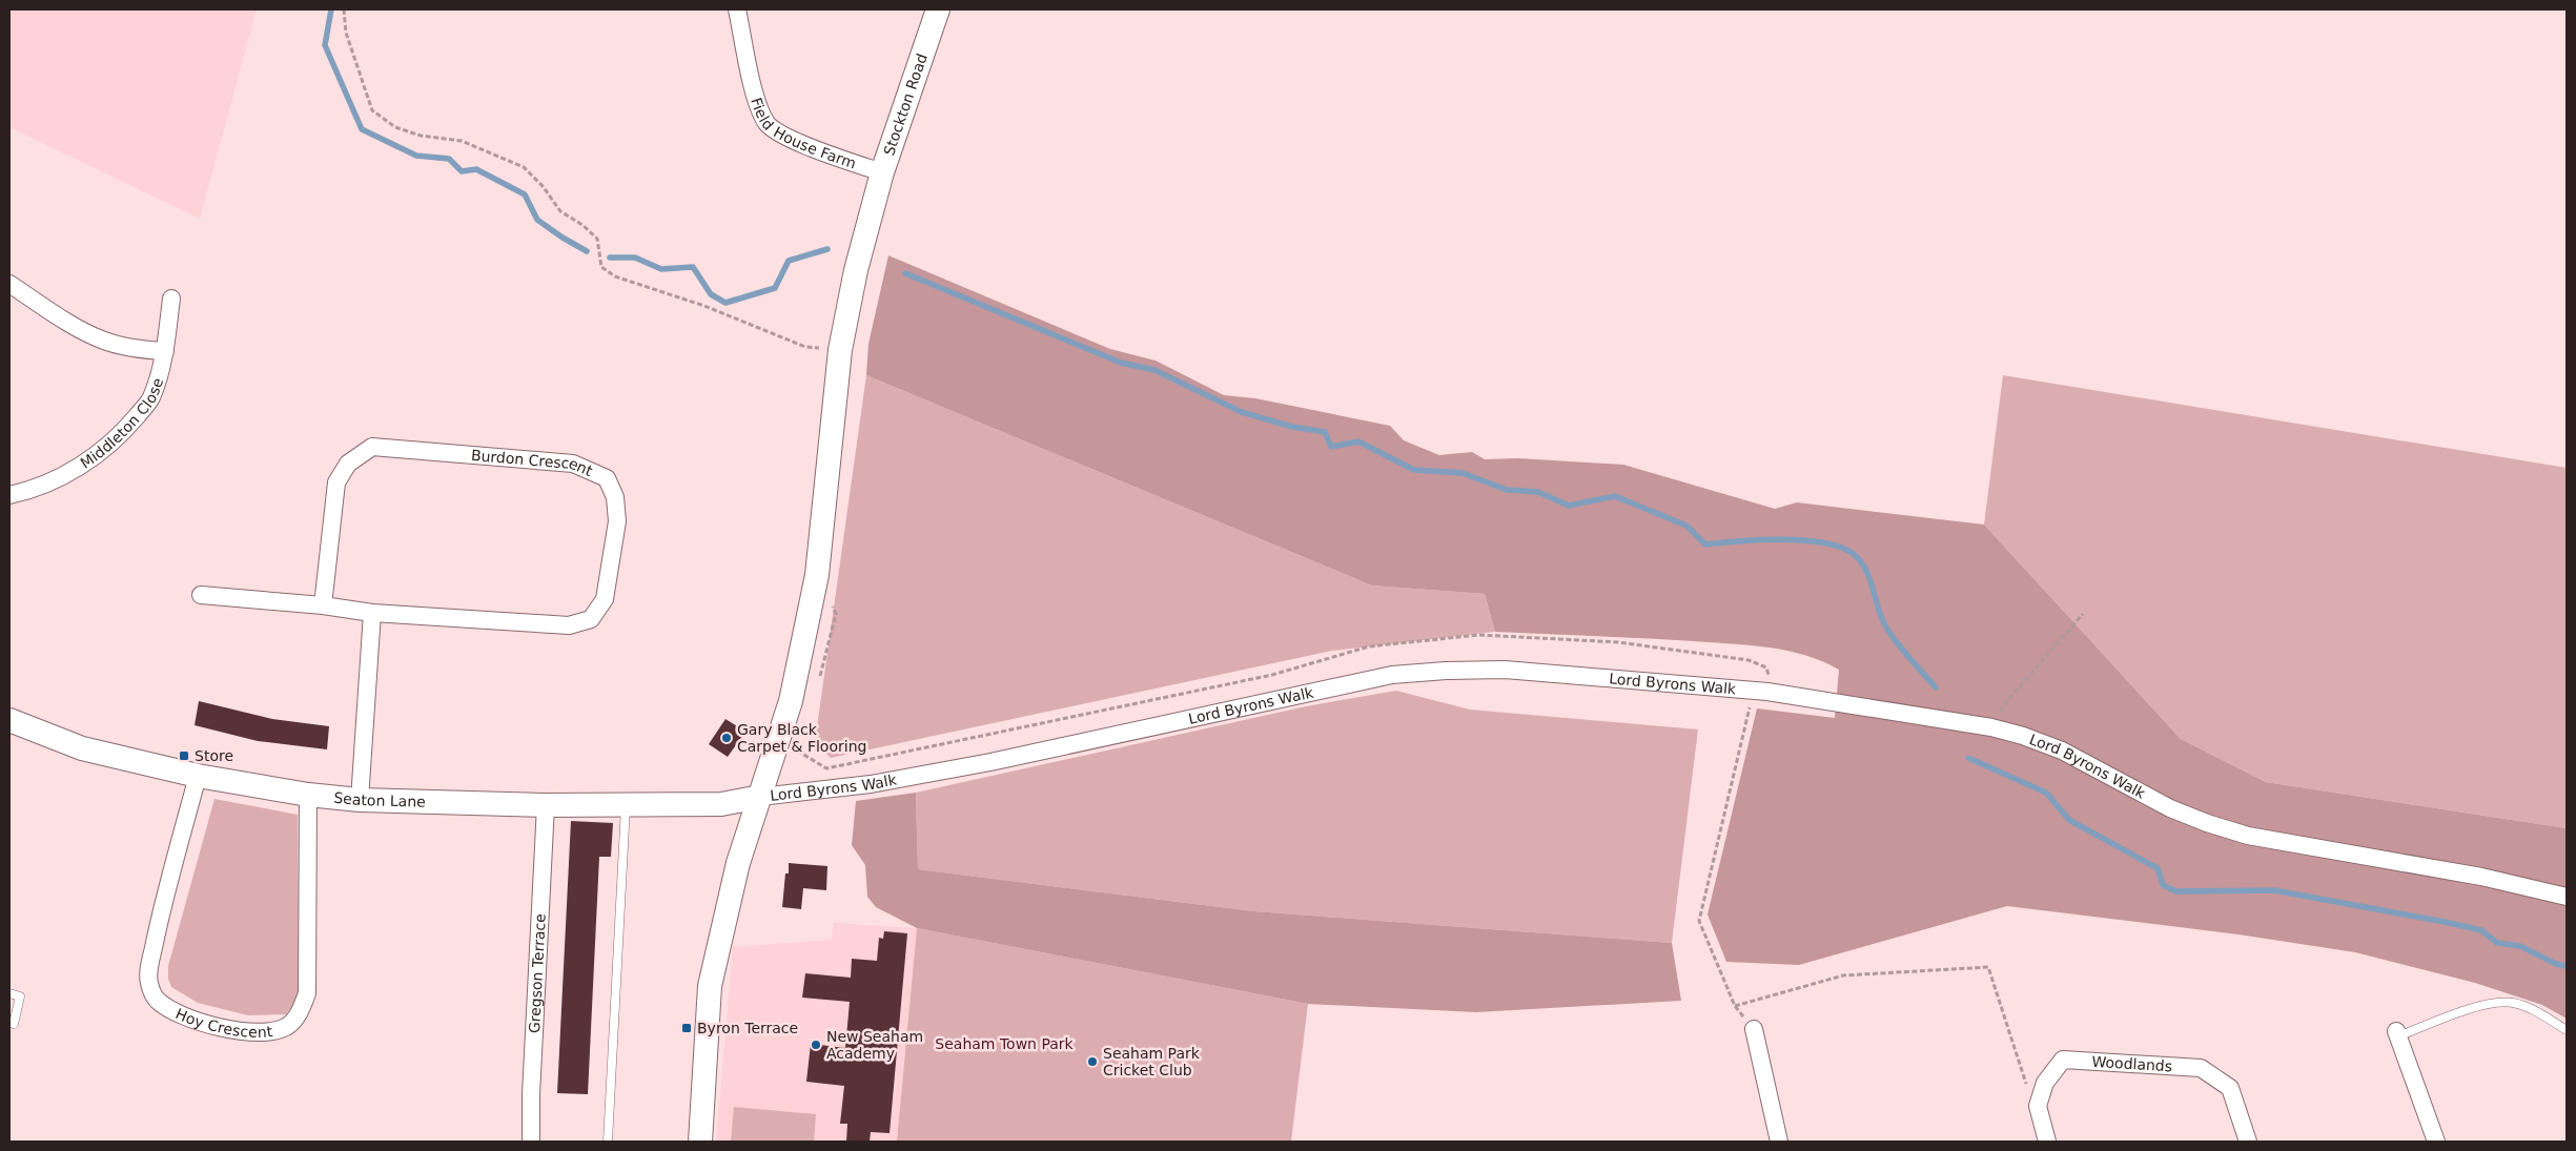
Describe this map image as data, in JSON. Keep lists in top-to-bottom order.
{
  "streets": {
    "main road": ["Stockton Road", "Seaton Lane"],
    "street": [
      "Field House Farm",
      "Middleton Close",
      "Burdon Crescent",
      "Lord Byrons Walk",
      "Gregson Terrace",
      "Hoy Crescent",
      "Woodlands"
    ]
  },
  "crossings": [
    ["Stockton Road", "Field House Farm"],
    ["Stockton Road", "Lord Byrons Walk"],
    ["Stockton Road", "Seaton Lane"],
    ["Lord Byrons Walk", "Seaton Lane"],
    ["Seaton Lane", "Gregson Terrace"],
    ["Seaton Lane", "Hoy Crescent"]
  ],
  "parks": ["Seaham Town Park"],
  "places": {
    "other": ["Gary Black Carpet & Flooring", "New Seaham Academy", "Seaham Park Cricket Club"],
    "transit": ["Store", "Byron Terrace"]
  }
}
